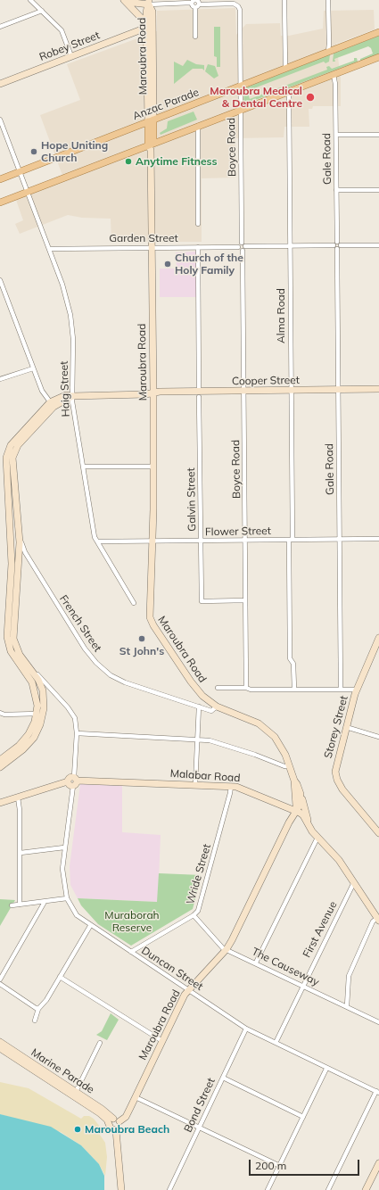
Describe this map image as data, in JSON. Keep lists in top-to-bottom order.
{
  "streets": {
    "main road": ["Maroubra Road", "Anzac Parade"],
    "street": [
      "Robey Street",
      "Boyce Road",
      "Gale Road",
      "Garden Street",
      "Alma Road",
      "Cooper Street",
      "Haig Street",
      "Galvin Street",
      "Flower Street",
      "French Street",
      "Storey Street",
      "Malabar Road",
      "Wride Street",
      "First Avenue",
      "The Causeway",
      "Duncan Street",
      "Marine Parade",
      "Bond Street"
    ]
  },
  "crossings": [
    ["Robey Street", "Maroubra Road"],
    ["Maroubra Road", "Anzac Parade"],
    ["Maroubra Road", "Garden Street"],
    ["Maroubra Road", "Cooper Street"],
    ["Maroubra Road", "Flower Street"],
    ["Maroubra Road", "French Street"],
    ["Maroubra Road", "Malabar Road"],
    ["Maroubra Road", "The Causeway"],
    ["Maroubra Road", "Duncan Street"],
    ["Maroubra Road", "Marine Parade"],
    ["Anzac Parade", "Boyce Road"],
    ["Anzac Parade", "Haig Street"],
    ["Boyce Road", "Cooper Street"],
    ["Boyce Road", "Galvin Street"],
    ["Boyce Road", "Flower Street"],
    ["Gale Road", "Cooper Street"],
    ["Gale Road", "Flower Street"],
    ["Garden Street", "Haig Street"],
    ["Garden Street", "Galvin Street"],
    ["Alma Road", "Cooper Street"],
    ["Alma Road", "Flower Street"],
    ["Cooper Street", "Haig Street"],
    ["Cooper Street", "Galvin Street"],
    ["Haig Street", "Flower Street"],
    ["Galvin Street", "Flower Street"],
    ["Malabar Road", "Wride Street"],
    ["Malabar Road", "First Avenue"],
    ["Wride Street", "The Causeway"],
    ["Wride Street", "Duncan Street"],
    ["First Avenue", "The Causeway"],
    ["First Avenue", "Duncan Street"],
    ["Duncan Street", "Bond Street"]
  ],
  "parks": ["Muraborah Reserve"],
  "places": [
    "Maroubra Medical & Dental Centre",
    "Hope Uniting Church",
    "Anytime Fitness",
    "Church of the Holy Family",
    "St John's",
    "Maroubra Beach"
  ],
  "scale_bar": "200 m"
}
